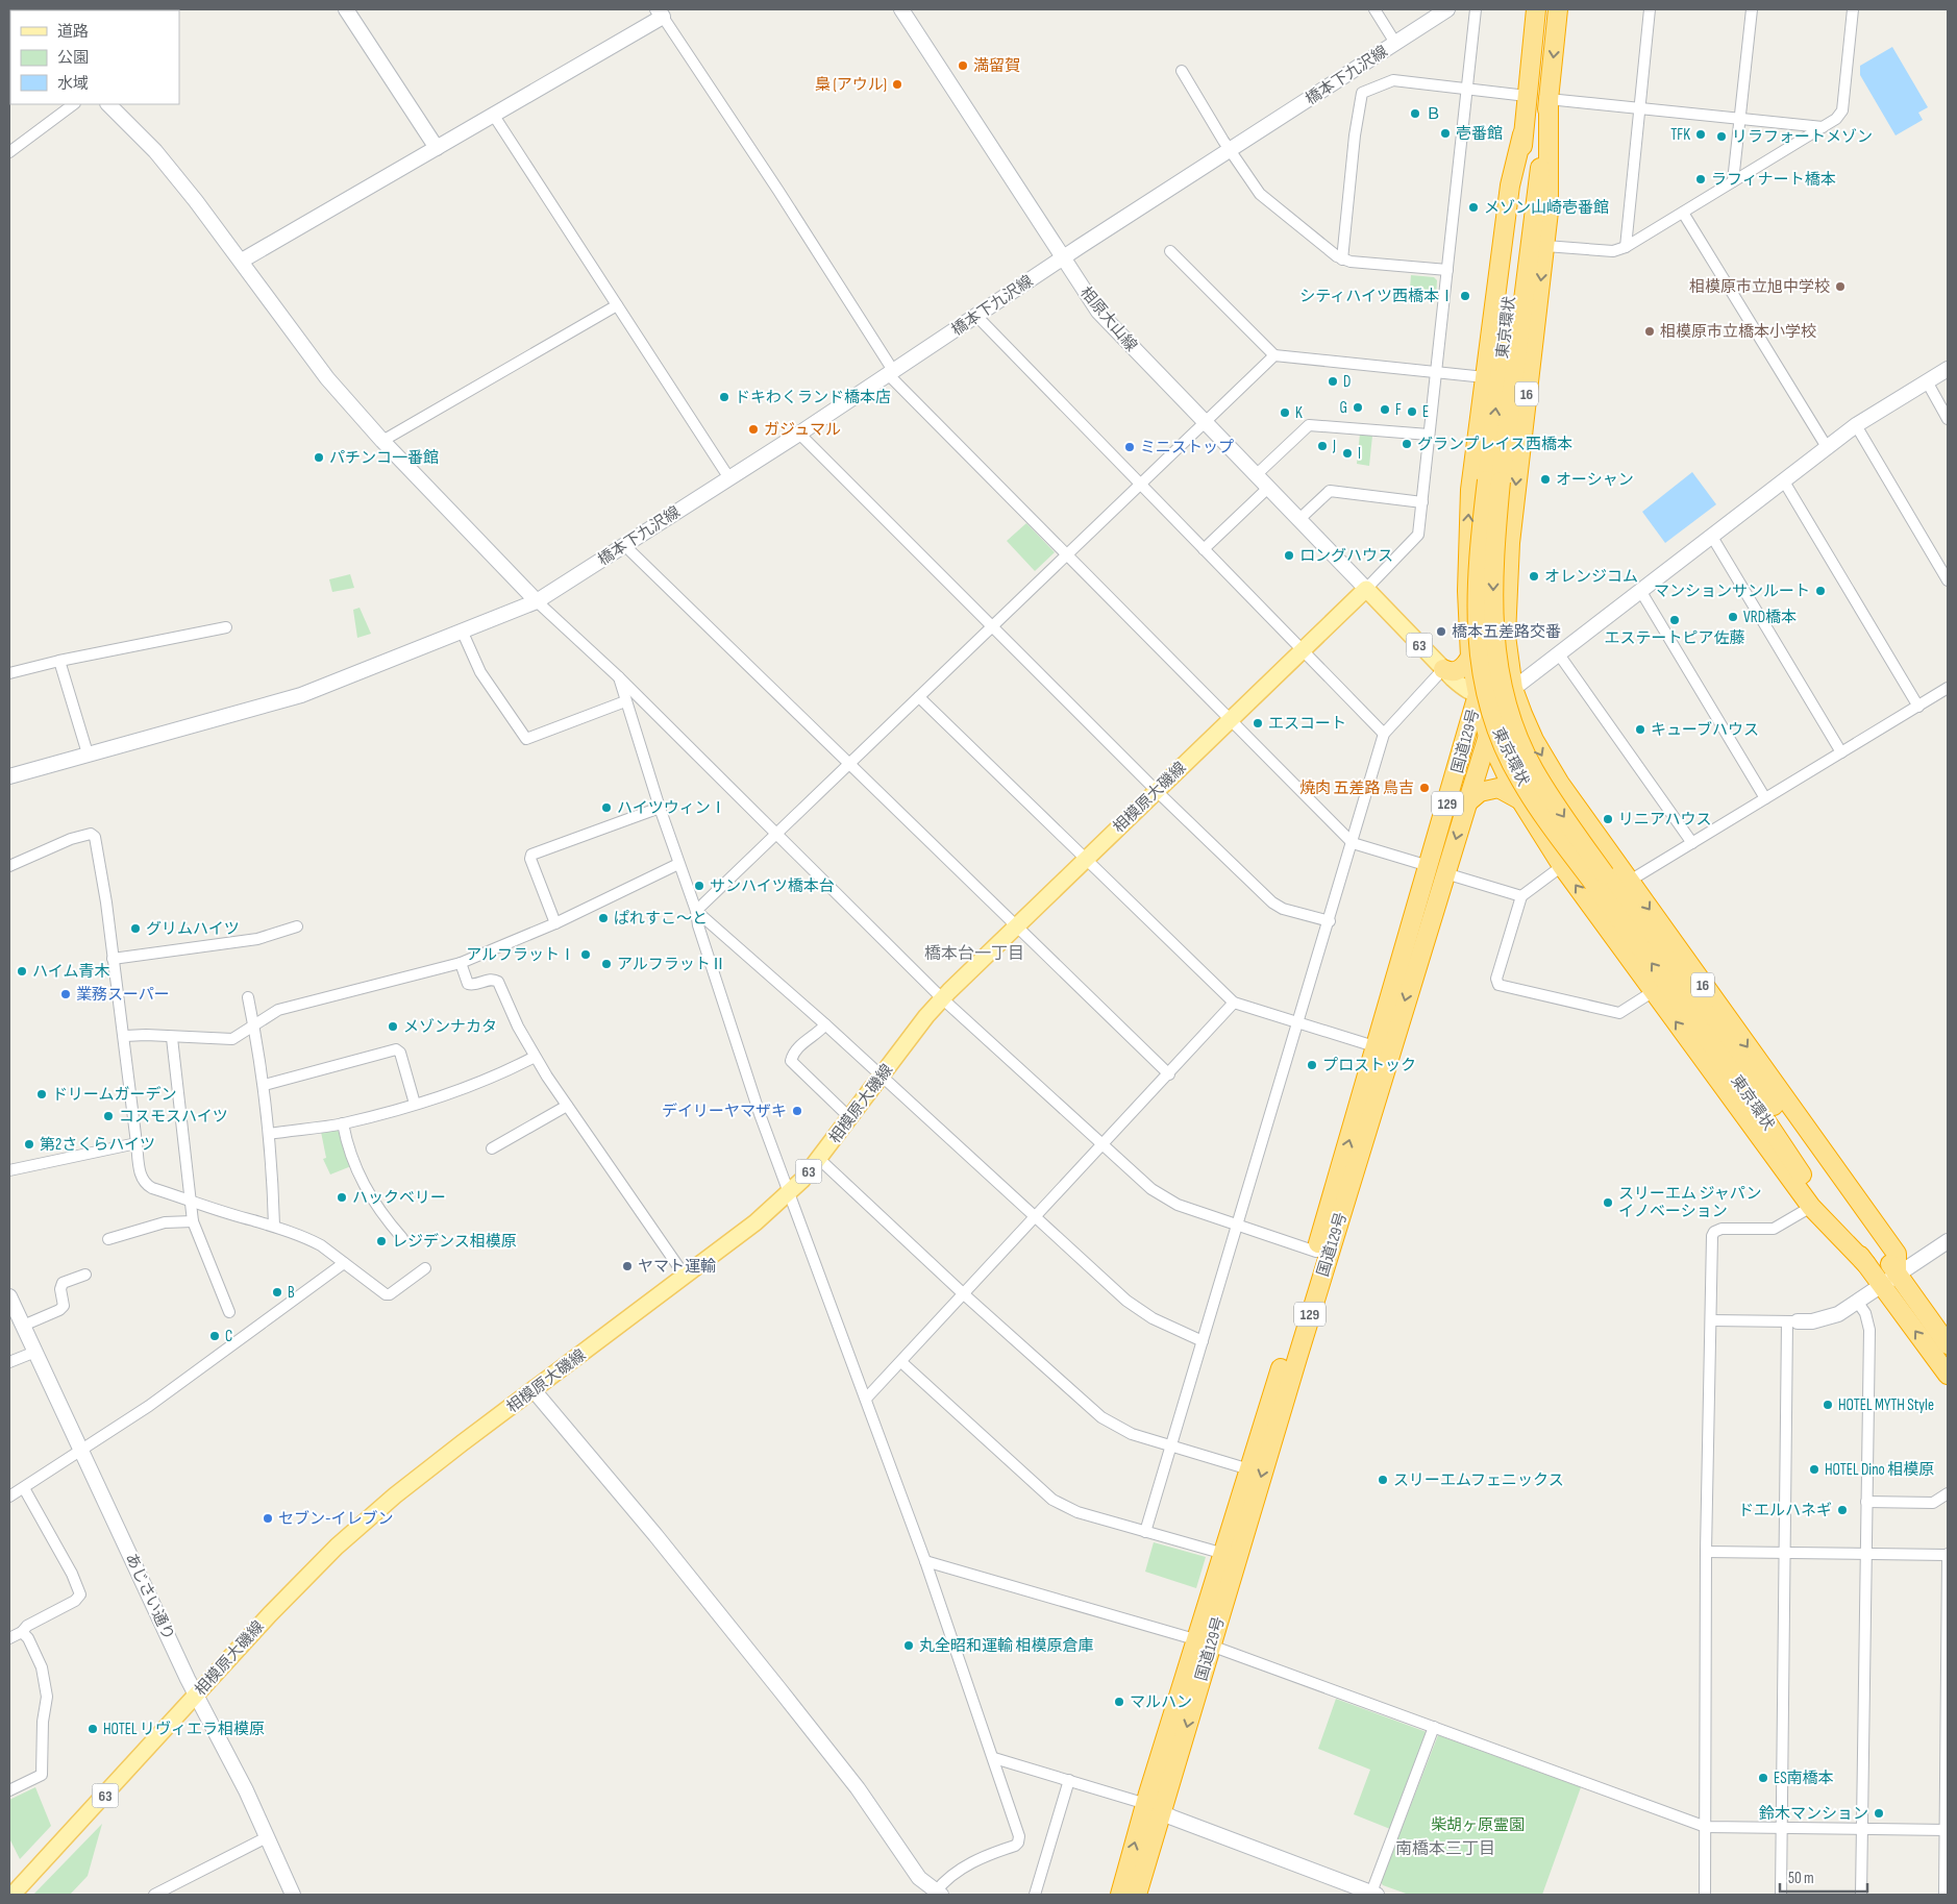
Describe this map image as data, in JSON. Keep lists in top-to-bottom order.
{
  "streets": {
    "highway": [
      "東京環状",
      "16",
      "国道129号",
      "129"
    ],
    "main road": ["63", "相模原大磯線"],
    "street": ["橋本下九沢線", "相原大山線", "あじさい通り"]
  },
  "crossings": [
    ["橋本下九沢線", "相原大山線"],
    ["相原大山線", "63"],
    ["相原大山線", "相模原大磯線"],
    ["東京環状", "16"],
    ["16", "国道129号"],
    ["63", "国道129号"],
    ["63", "相模原大磯線"],
    ["相模原大磯線", "あじさい通り"]
  ],
  "districts": ["橋本台一丁目", "南橋本三丁目"],
  "parks": ["柴胡ヶ原霊園"],
  "places": [
    "満留賀",
    "梟 (アウル)",
    "Ｂ",
    "壱番館",
    "TFK",
    "リラフォートメゾン",
    "ラフィナート橋本",
    "メゾン山崎壱番館",
    "相模原市立旭中学校",
    "シティハイツ西橋本Ⅰ",
    "相模原市立橋本小学校",
    "D",
    "ドキわくランド橋本店",
    "G",
    "F",
    "E",
    "K",
    "ガジュマル",
    "グランプレイス西橋本",
    "J",
    "ミニストップ",
    "I",
    "パチンコ一番館",
    "オーシャン",
    "ロングハウス",
    "オレンジコム",
    "マンションサンルート",
    "VRD橋本",
    "エステートピア佐藤",
    "橋本五差路交番",
    "エスコート",
    "キューブハウス",
    "焼肉 五差路 鳥吉",
    "ハイツウィンⅠ",
    "リニアハウス",
    "サンハイツ橋本台",
    "ぱれすこ～と",
    "グリムハイツ",
    "アルフラットⅠ",
    "アルフラットⅡ",
    "ハイム青木",
    "業務スーパー",
    "メゾンナカタ",
    "プロストック",
    "ドリームガーデン",
    "デイリーヤマザキ",
    "コスモスハイツ",
    "第2さくらハイツ",
    "ハックベリー",
    "スリーエム ジャパン イノベーション",
    "レジデンス相模原",
    "ヤマト運輸",
    "B",
    "C",
    "HOTEL MYTH Style",
    "HOTEL Dino 相模原",
    "スリーエムフェニックス",
    "ドエルハネギ",
    "セブン-イレブン",
    "丸全昭和運輸 相模原倉庫",
    "マルハン",
    "HOTEL リヴィエラ相模原",
    "ES南橋本",
    "鈴木マンション"
  ],
  "legend": ["道路", "公園", "水域"],
  "scale_bar": "50 m"
}
